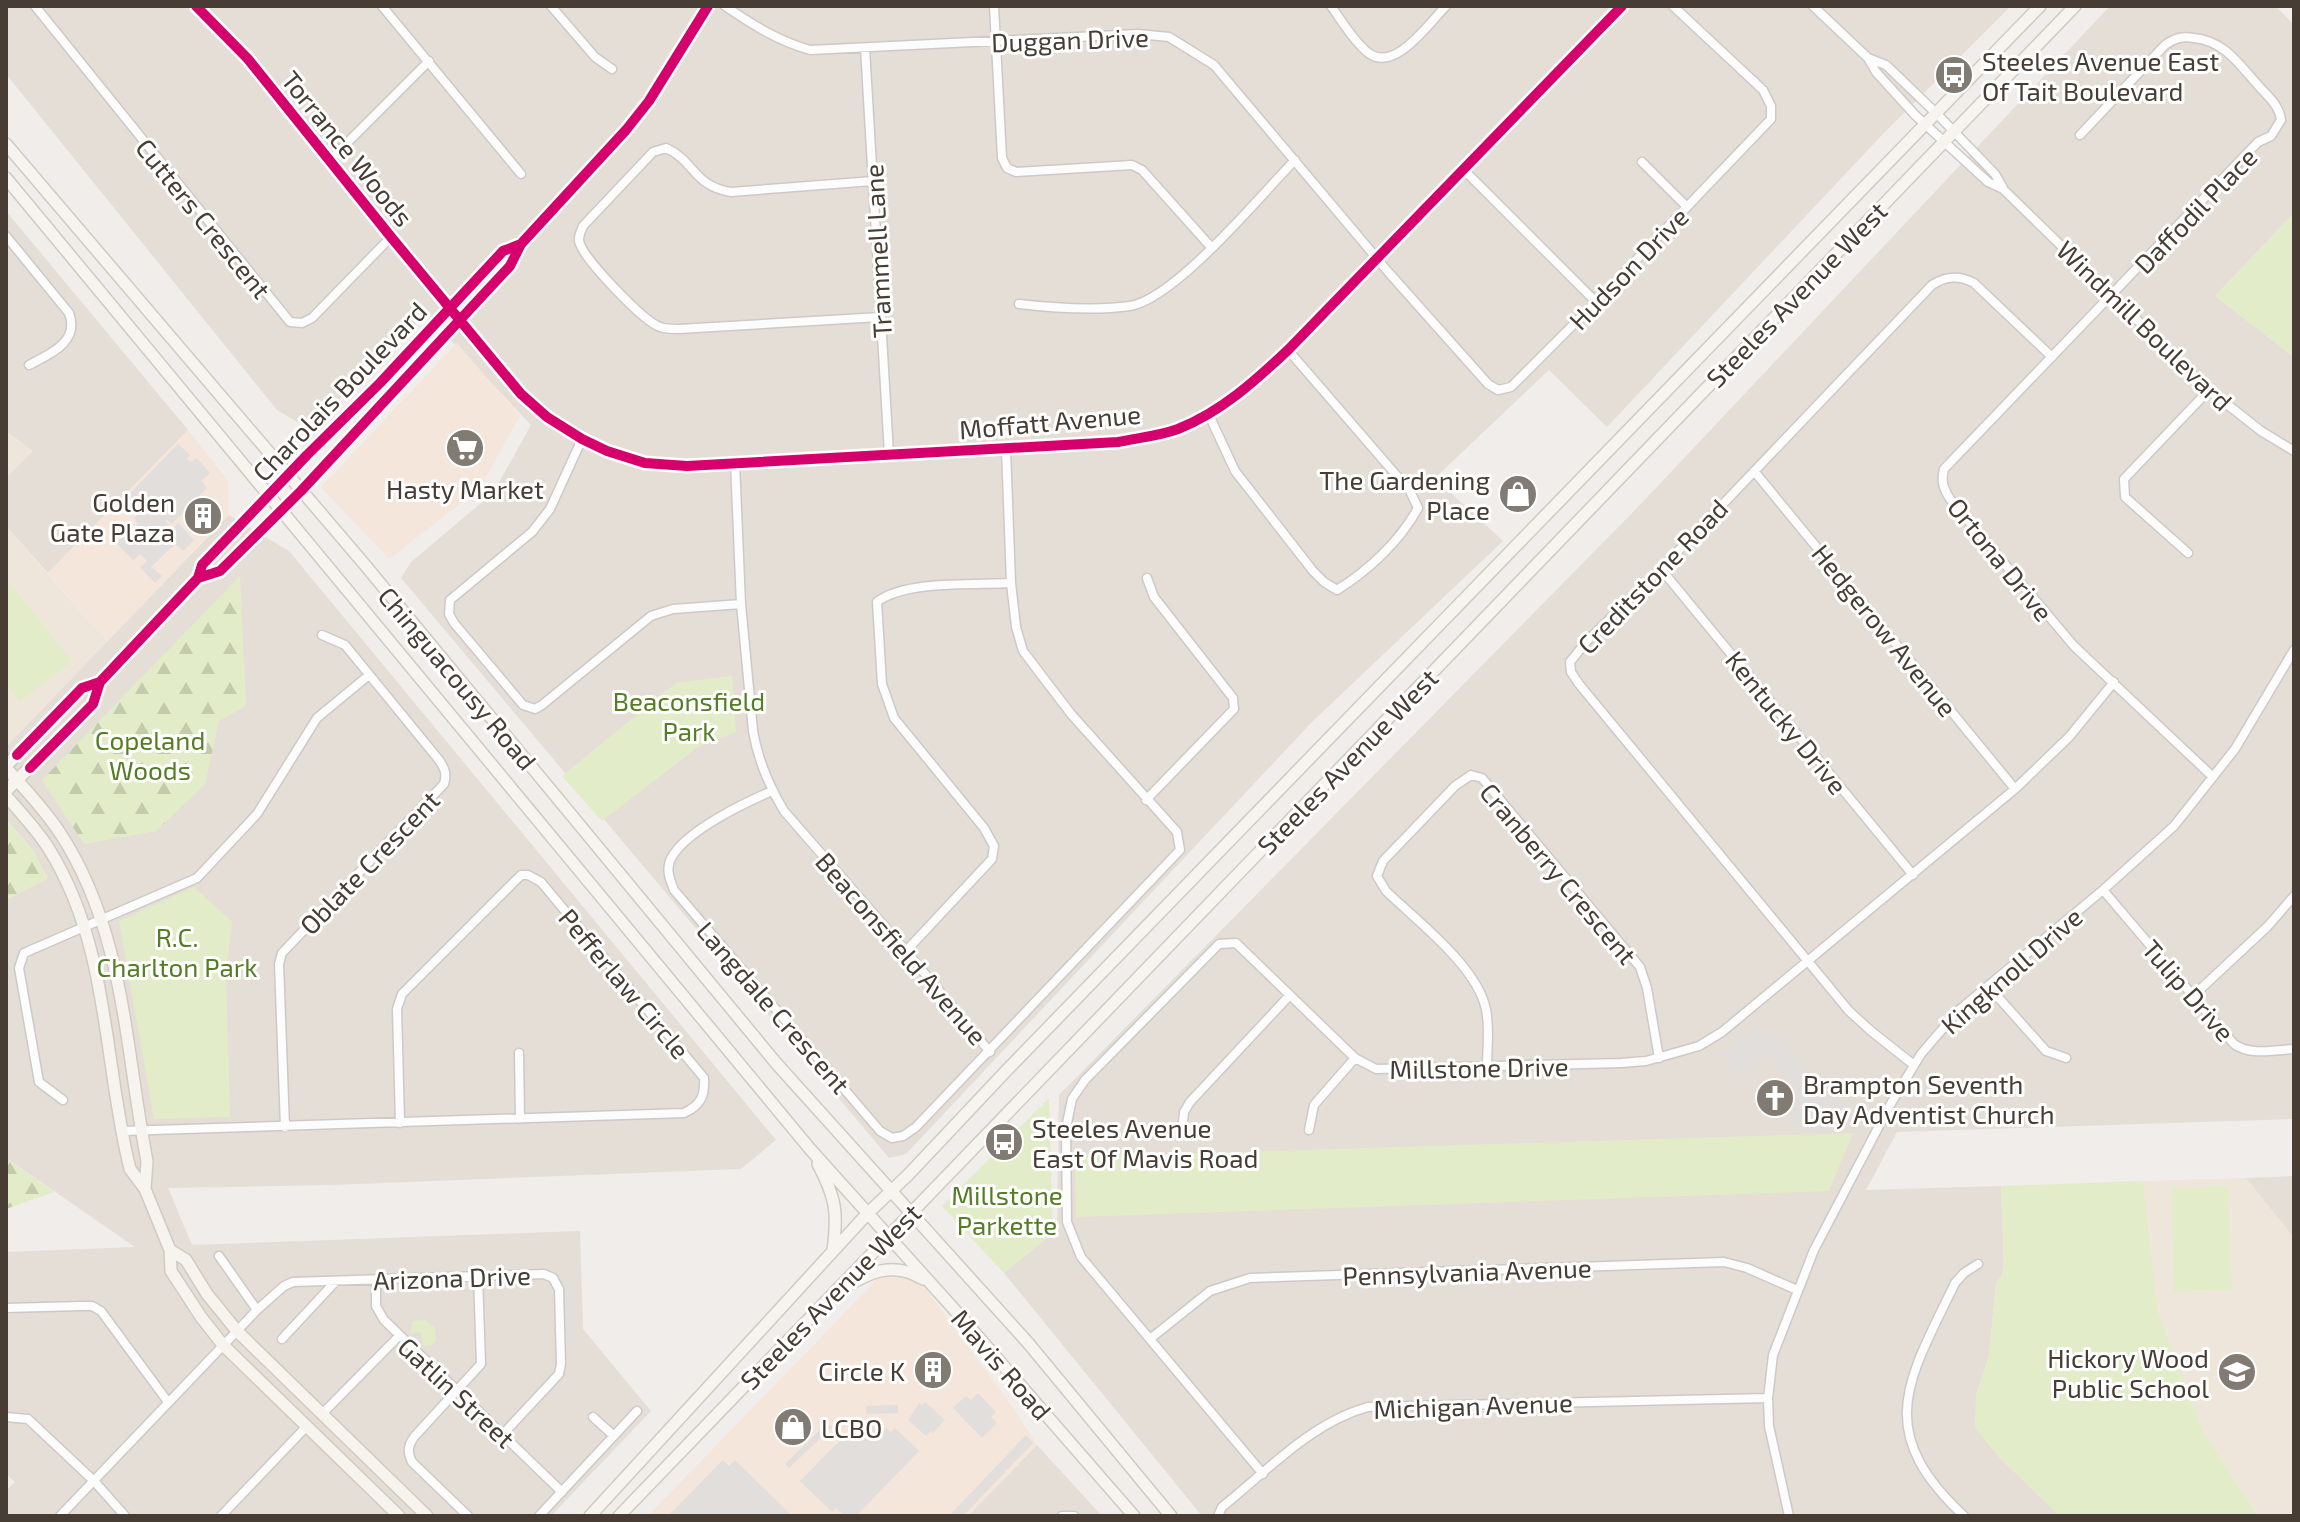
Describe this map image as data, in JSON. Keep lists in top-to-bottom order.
{
  "streets": {
    "main road": [
      "Torrance Woods",
      "Steeles Avenue West",
      "Charolais Boulevard",
      "Moffatt Avenue",
      "Chinguacousy Road",
      "Mavis Road"
    ],
    "street": [
      "Duggan Drive",
      "Daffodil Place",
      "Cutters Crescent",
      "Trammell Lane",
      "Hudson Drive",
      "Windmill Boulevard",
      "Ortona Drive",
      "Creditstone Road",
      "Hedgerow Avenue",
      "Kentucky Drive",
      "Oblate Crescent",
      "Cranberry Crescent",
      "Beaconsfield Avenue",
      "Kingknoll Drive",
      "Pefferlaw Circle",
      "Tulip Drive",
      "Langdale Crescent",
      "Millstone Drive",
      "Pennsylvania Avenue",
      "Arizona Drive",
      "Gatlin Street",
      "Michigan Avenue"
    ]
  },
  "crossings": [
    ["Duggan Drive", "Trammell Lane"],
    ["Duggan Drive", "Hudson Drive"],
    ["Duggan Drive", "Moffatt Avenue"],
    ["Torrance Woods", "Cutters Crescent"],
    ["Torrance Woods", "Charolais Boulevard"],
    ["Torrance Woods", "Moffatt Avenue"],
    ["Daffodil Place", "Windmill Boulevard"],
    ["Daffodil Place", "Ortona Drive"],
    ["Trammell Lane", "Moffatt Avenue"],
    ["Hudson Drive", "Moffatt Avenue"],
    ["Steeles Avenue West", "Windmill Boulevard"],
    ["Steeles Avenue West", "Chinguacousy Road"],
    ["Steeles Avenue West", "Mavis Road"],
    ["Windmill Boulevard", "Ortona Drive"],
    ["Charolais Boulevard", "Moffatt Avenue"],
    ["Charolais Boulevard", "Chinguacousy Road"],
    ["Moffatt Avenue", "Beaconsfield Avenue"],
    ["Ortona Drive", "Creditstone Road"],
    ["Ortona Drive", "Kingknoll Drive"],
    ["Ortona Drive", "Millstone Drive"],
    ["Creditstone Road", "Hedgerow Avenue"],
    ["Creditstone Road", "Kentucky Drive"],
    ["Creditstone Road", "Kingknoll Drive"],
    ["Creditstone Road", "Millstone Drive"],
    ["Hedgerow Avenue", "Millstone Drive"],
    ["Chinguacousy Road", "Mavis Road"],
    ["Kentucky Drive", "Millstone Drive"],
    ["Oblate Crescent", "Pefferlaw Circle"],
    ["Cranberry Crescent", "Millstone Drive"],
    ["Beaconsfield Avenue", "Langdale Crescent"],
    ["Kingknoll Drive", "Tulip Drive"],
    ["Kingknoll Drive", "Pennsylvania Avenue"],
    ["Kingknoll Drive", "Michigan Avenue"],
    ["Millstone Drive", "Pennsylvania Avenue"],
    ["Millstone Drive", "Michigan Avenue"],
    ["Arizona Drive", "Gatlin Street"]
  ],
  "parks": [
    "Beaconsfield Park",
    "Copeland Woods",
    "R.C. Charlton Park",
    "Millstone Parkette"
  ],
  "places": {
    "bus stop": ["Steeles Avenue East Of Tait Boulevard", "Steeles Avenue East Of Mavis Road"],
    "supermarket": ["Hasty Market"],
    "shop": ["The Gardening Place", "LCBO"],
    "building": ["Golden Gate Plaza", "Circle K"],
    "church": ["Brampton Seventh Day Adventist Church"],
    "school or university": ["Hickory Wood Public School"]
  }
}
